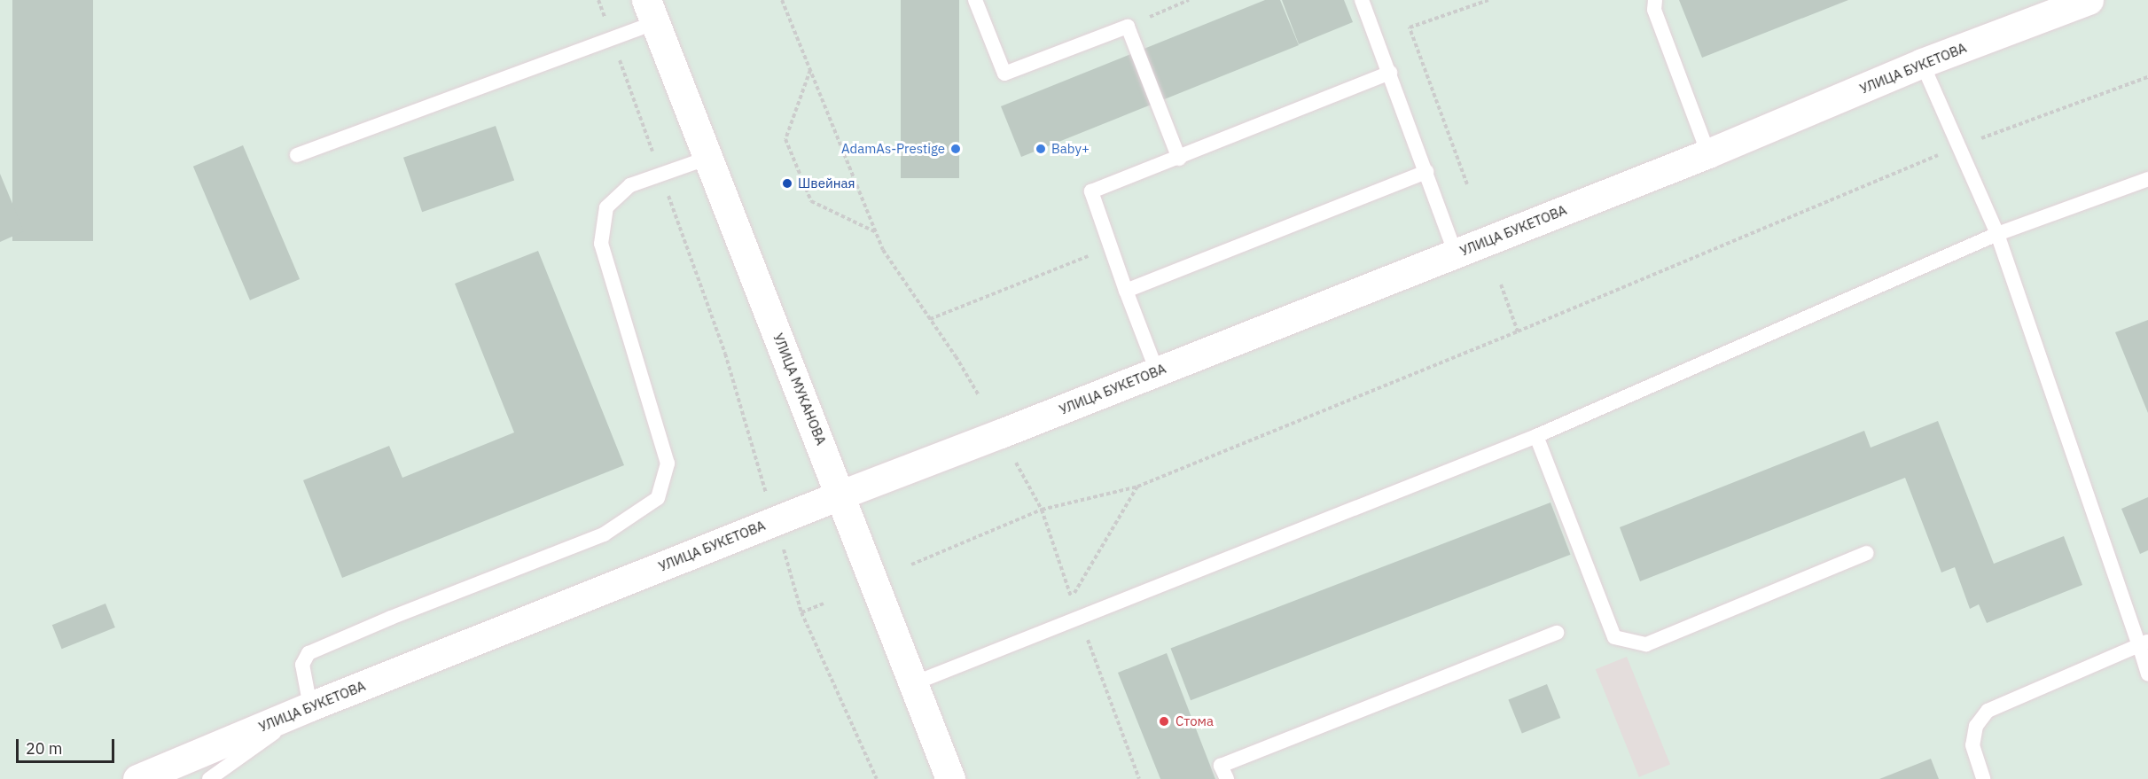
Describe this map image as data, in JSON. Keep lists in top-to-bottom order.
{
  "streets": {
    "street": ["УЛИЦА БУКЕТОВА", "УЛИЦА МУКАНОВА"]
  },
  "crossings": [
    ["УЛИЦА БУКЕТОВА", "УЛИЦА МУКАНОВА"]
  ],
  "places": [
    "AdamAs-Prestige",
    "Baby+",
    "Швейная",
    "Стома"
  ],
  "scale_bar": "20 m"
}
